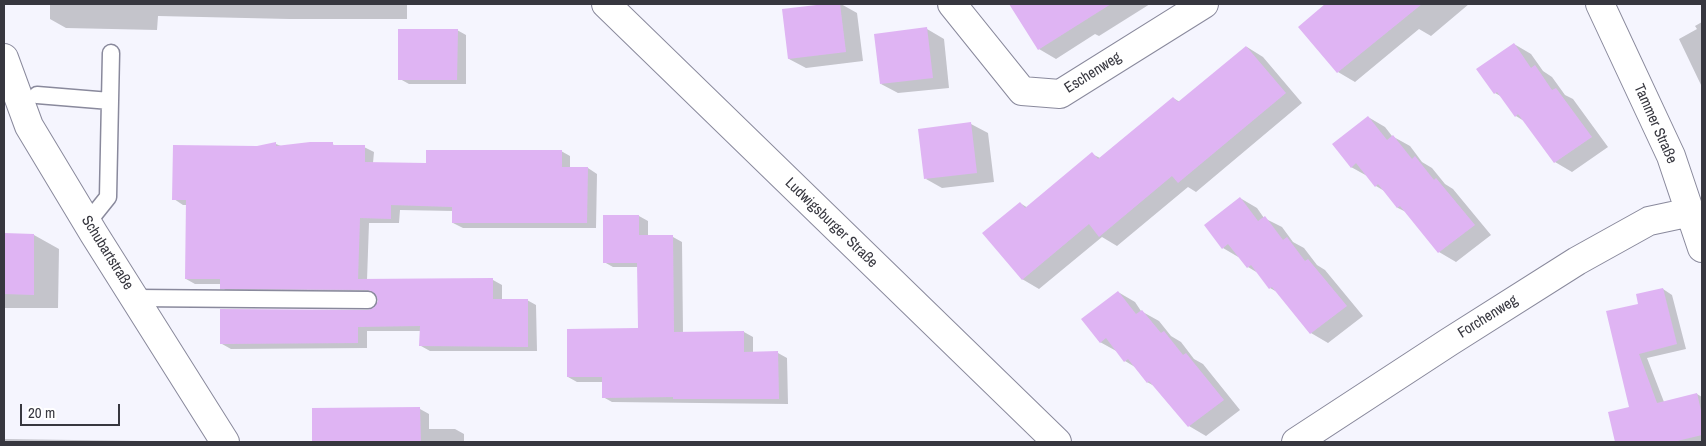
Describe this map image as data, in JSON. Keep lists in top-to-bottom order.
{
  "streets": {
    "street": [
      "Eschenweg",
      "Tammer Straße",
      "Ludwigsburger Straße",
      "Schubartstraße",
      "Forchenweg"
    ]
  },
  "crossings": [
    ["Tammer Straße", "Forchenweg"]
  ],
  "scale_bar": "20 m"
}
